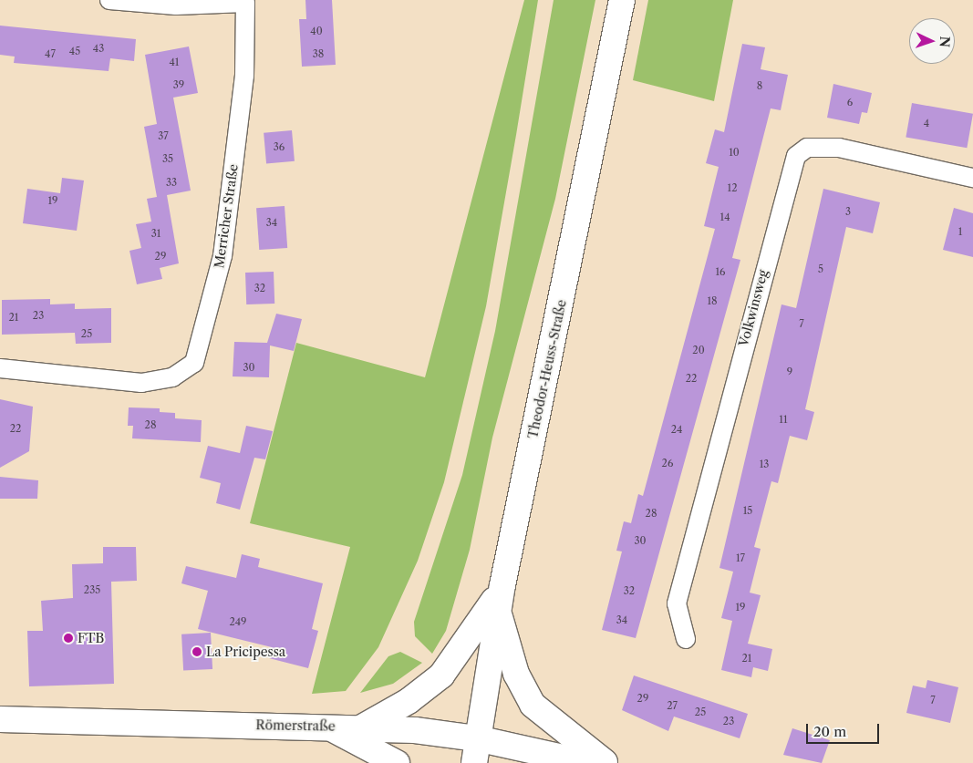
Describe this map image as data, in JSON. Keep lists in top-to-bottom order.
{
  "streets": {
    "main road": ["Theodor-Heuss-Straße", "Römerstraße"],
    "street": ["Merricher Straße", "Volkwinsweg"]
  },
  "crossings": [
    ["Theodor-Heuss-Straße", "Römerstraße"]
  ],
  "places": ["FTB", "La Pricipessa"],
  "house_numbers": [
    "40",
    "43",
    "45",
    "47",
    "38",
    "41",
    "39",
    "8",
    "6",
    "4",
    "37",
    "36",
    "10",
    "35",
    "33",
    "12",
    "19",
    "3",
    "14",
    "34",
    "1",
    "31",
    "29",
    "5",
    "16",
    "32",
    "18",
    "23",
    "21",
    "7",
    "25",
    "20",
    "30",
    "9",
    "22",
    "11",
    "28",
    "22",
    "24",
    "26",
    "13",
    "15",
    "28",
    "30",
    "17",
    "235",
    "32",
    "19",
    "34",
    "249",
    "21",
    "29",
    "7",
    "27",
    "25",
    "23"
  ],
  "scale_bar": "20 m",
  "north": "right"
}
